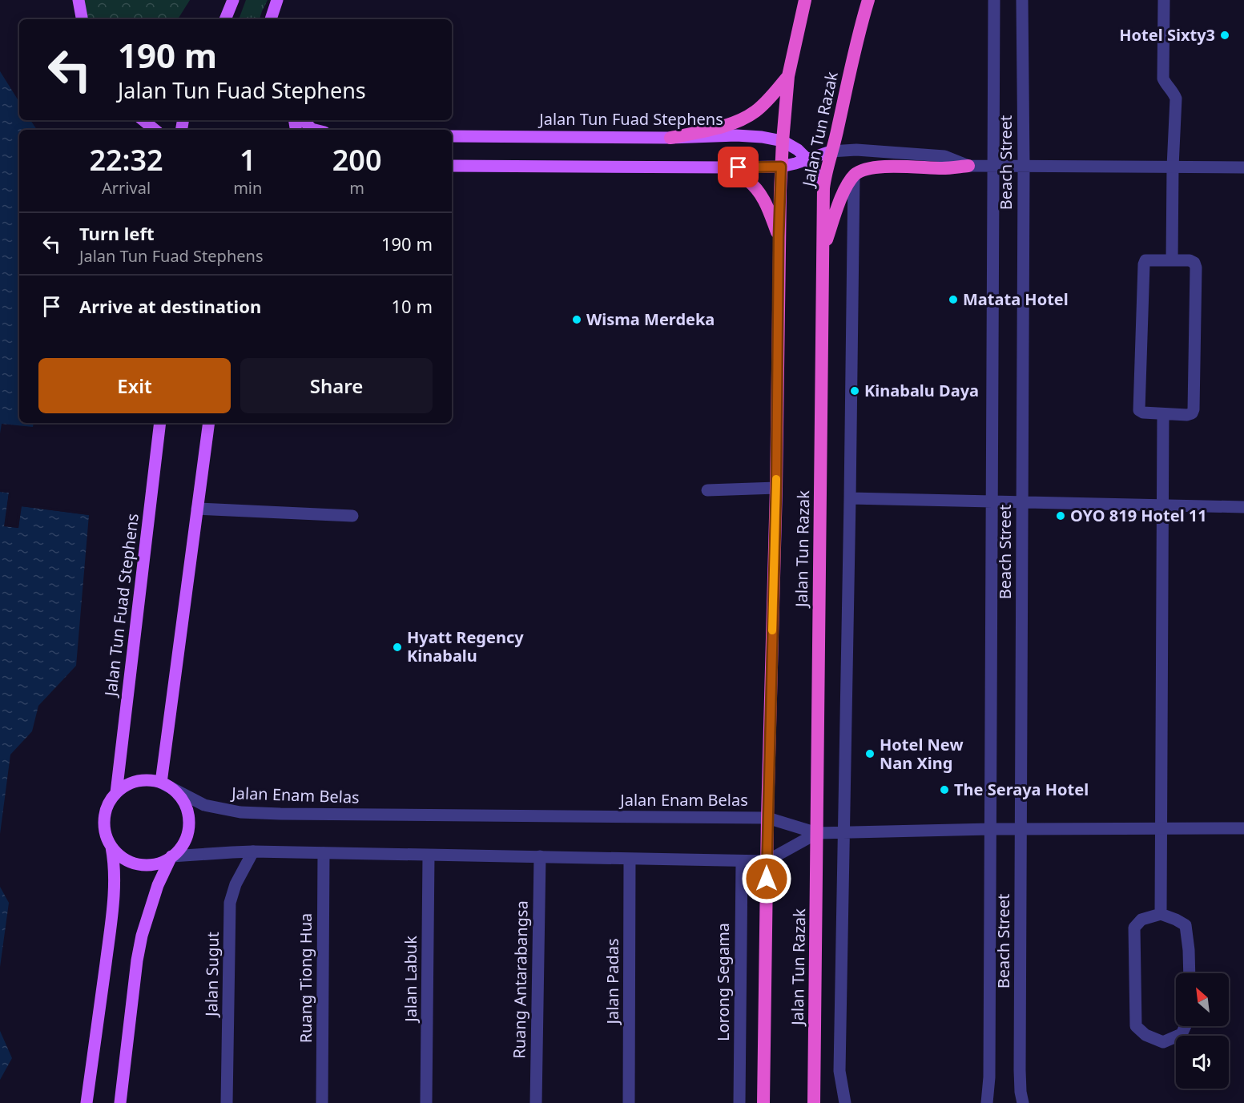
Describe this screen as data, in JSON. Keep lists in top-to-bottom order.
{
  "streets": {
    "highway": ["Jalan Tun Razak"],
    "main road": ["Jalan Tun Fuad Stephens"],
    "street": [
      "Beach Street",
      "Jalan Enam Belas",
      "Jalan Sugut",
      "Ruang Tiong Hua",
      "Jalan Labuk",
      "Ruang Antarabangsa",
      "Jalan Padas",
      "Lorong Segama"
    ]
  },
  "crossings": [
    ["Jalan Tun Fuad Stephens", "Jalan Tun Razak"],
    ["Jalan Tun Fuad Stephens", "Jalan Enam Belas"],
    ["Jalan Tun Razak", "Jalan Enam Belas"]
  ],
  "places": [
    "Hotel Sixty3",
    "Matata Hotel",
    "Wisma Merdeka",
    "Kinabalu Daya",
    "OYO 819 Hotel 11",
    "Hyatt Regency Kinabalu",
    "Hotel New Nan Xing",
    "The Seraya Hotel"
  ],
  "north": "top left",
  "page": {
    "turn": ["190 m", "Jalan Tun Fuad Stephens"],
    "eta": [
      "22:32",
      "Arrival",
      "1",
      "min",
      "200",
      "m"
    ],
    "list": [
      {
        "name": "Turn left",
        "note": "Jalan Tun Fuad Stephens",
        "value": "190 m"
      },
      {
        "name": "Arrive at destination",
        "value": "10 m"
      }
    ],
    "buttons": ["Exit", "Share"]
  }
}
